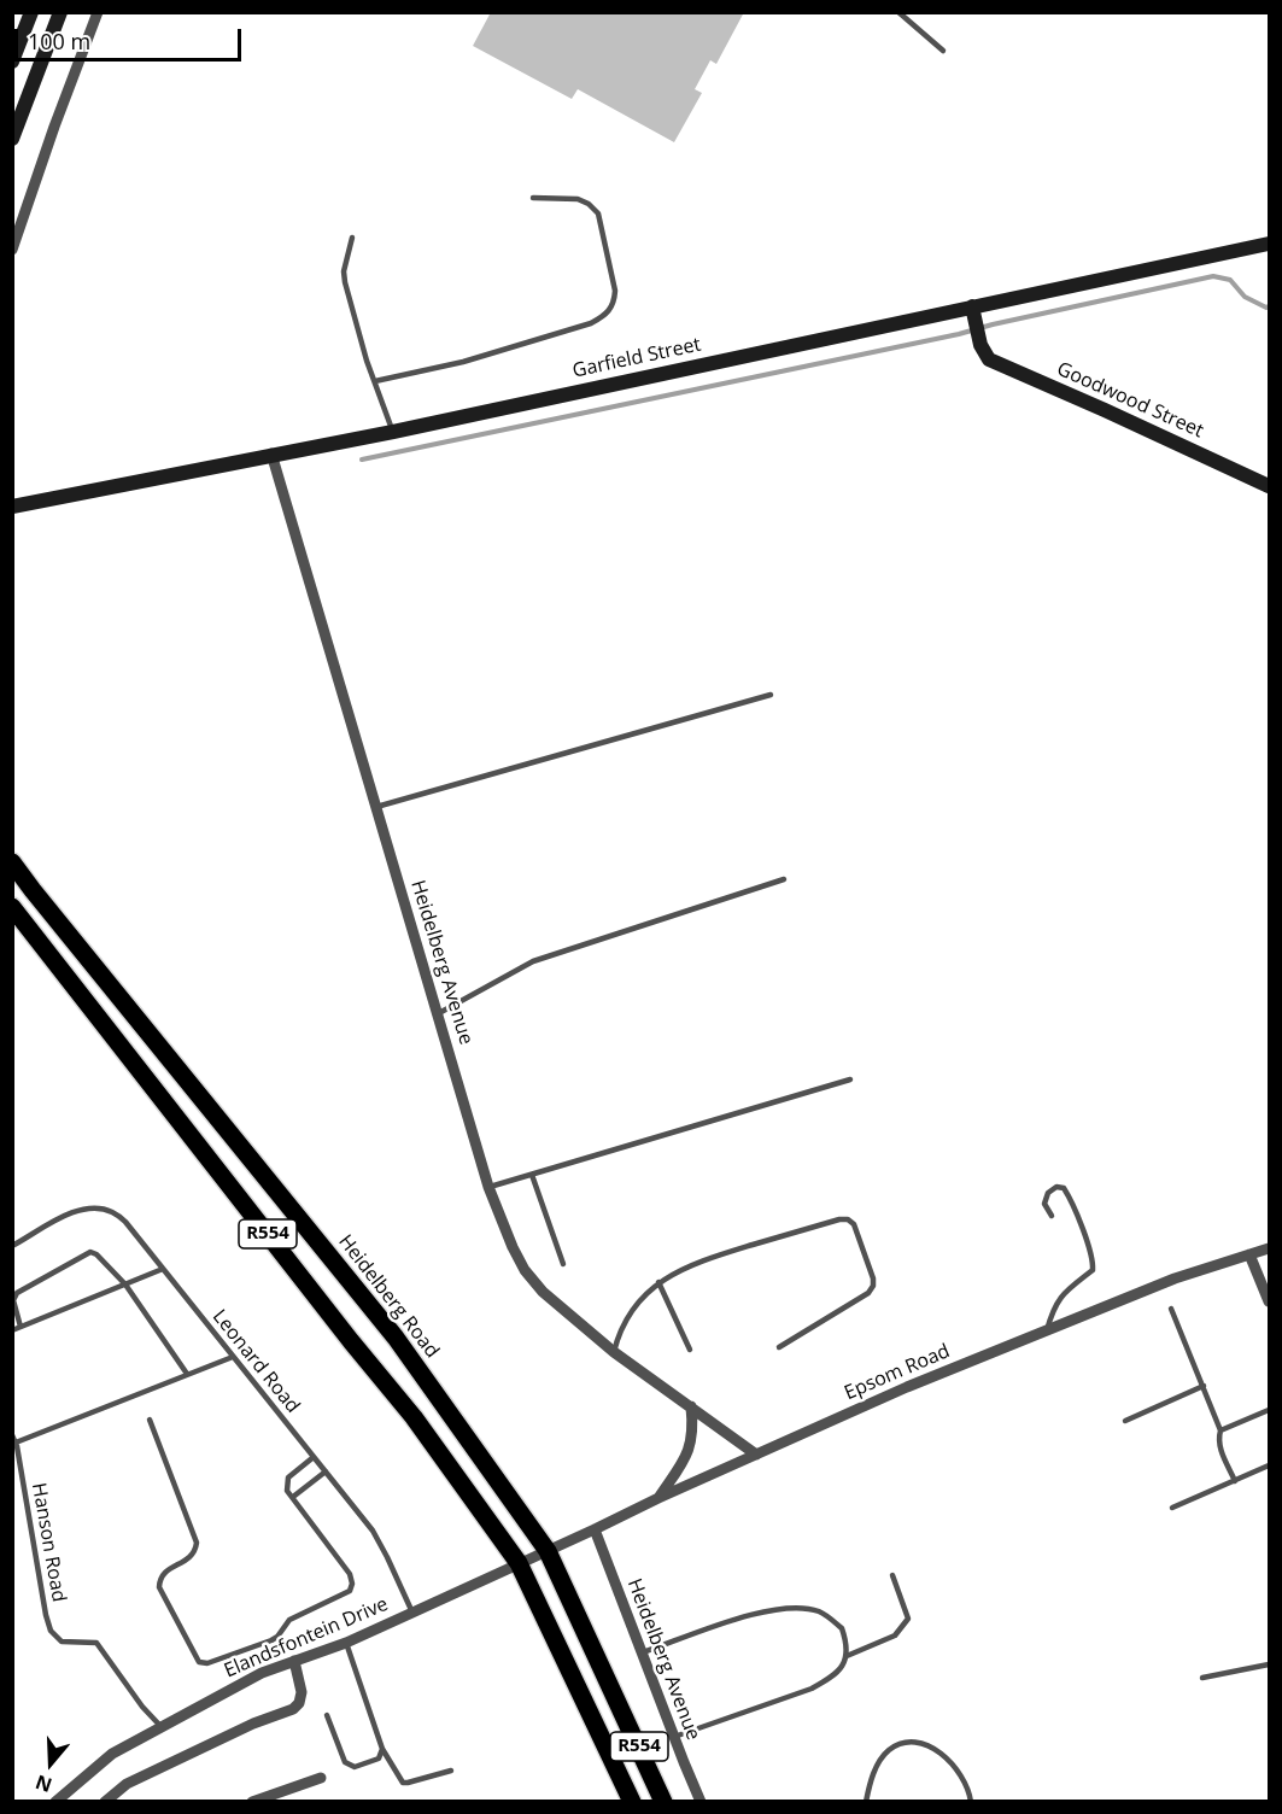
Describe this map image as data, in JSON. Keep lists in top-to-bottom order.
{
  "streets": {
    "main road": ["R554", "Heidelberg Road"],
    "street": [
      "Garfield Street",
      "Goodwood Street",
      "Heidelberg Avenue",
      "Epsom Road",
      "Elandsfontein Drive"
    ],
    "lane": ["Leonard Road", "Hanson Road"]
  },
  "crossings": [
    ["Garfield Street", "Goodwood Street"],
    ["Garfield Street", "Heidelberg Avenue"],
    ["Heidelberg Avenue", "Epsom Road"],
    ["R554", "Elandsfontein Drive"],
    ["Heidelberg Road", "Epsom Road"],
    ["Heidelberg Road", "Elandsfontein Drive"],
    ["Leonard Road", "Elandsfontein Drive"],
    ["Epsom Road", "Elandsfontein Drive"],
    ["Hanson Road", "Elandsfontein Drive"]
  ],
  "scale_bar": "100 m",
  "north": "bottom"
}
